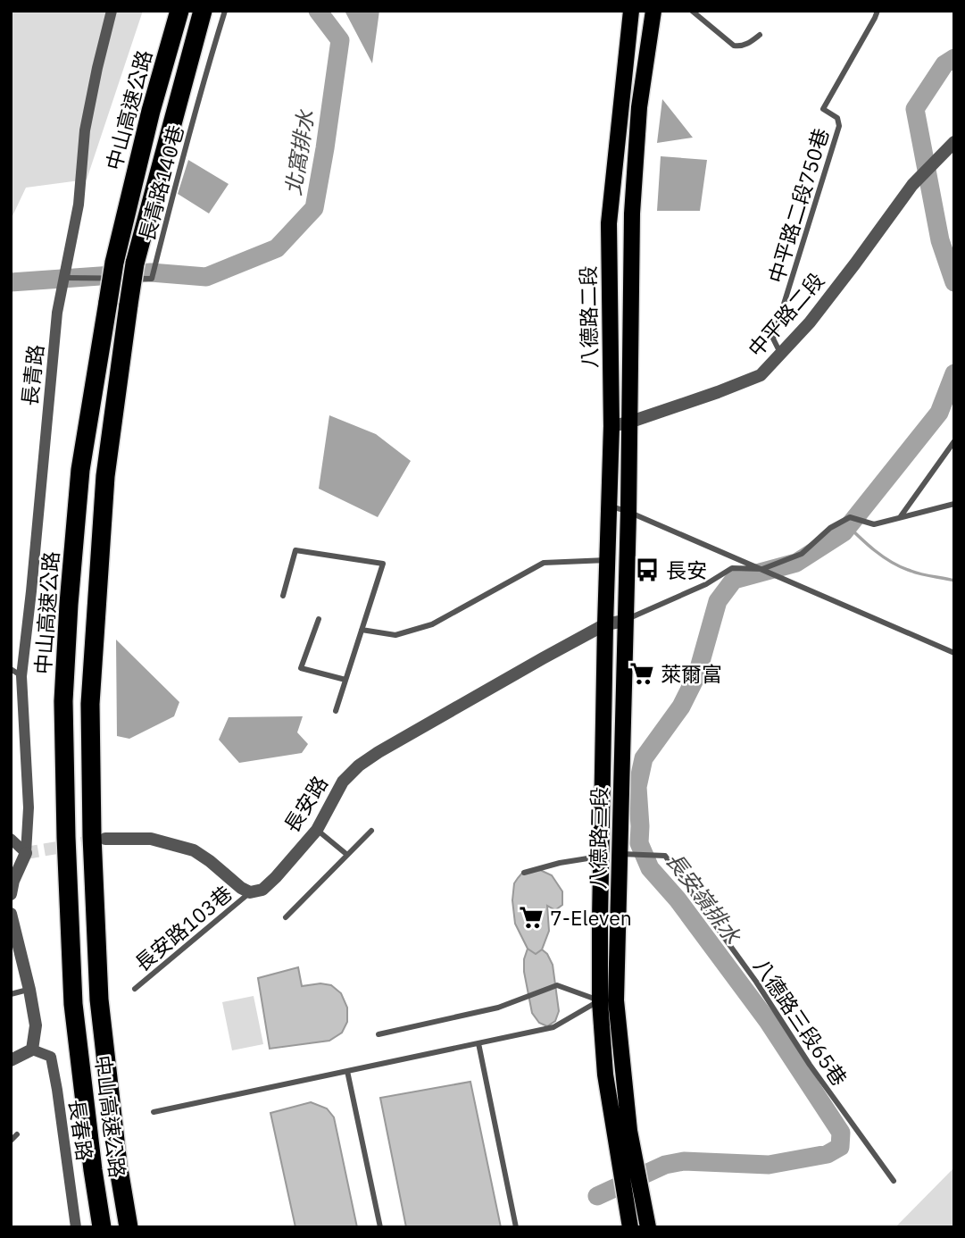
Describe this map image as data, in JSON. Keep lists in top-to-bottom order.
{
  "streets": {
    "highway": ["中山高速公路"],
    "main road": ["八德路二段", "八德路三段"],
    "street": [
      "中平路二段",
      "長青路",
      "長安路",
      "長春路"
    ],
    "lane": [
      "長青路140巷",
      "中平路二段750巷",
      "長安路103巷",
      "八德路三段65巷"
    ]
  },
  "crossings": [
    ["長青路140巷", "長青路"],
    ["中平路二段750巷", "中平路二段"],
    ["中平路二段", "八德路二段"],
    ["八德路二段", "長安路"],
    ["八德路二段", "八德路三段"],
    ["長安路", "八德路三段"],
    ["長安路", "長安路103巷"],
    ["八德路三段", "八德路三段65巷"]
  ],
  "water": ["北窩排水", "長安嶺排水"],
  "places": {
    "bus stop": ["長安"],
    "supermarket": ["萊爾富", "7-Eleven"]
  }
}
